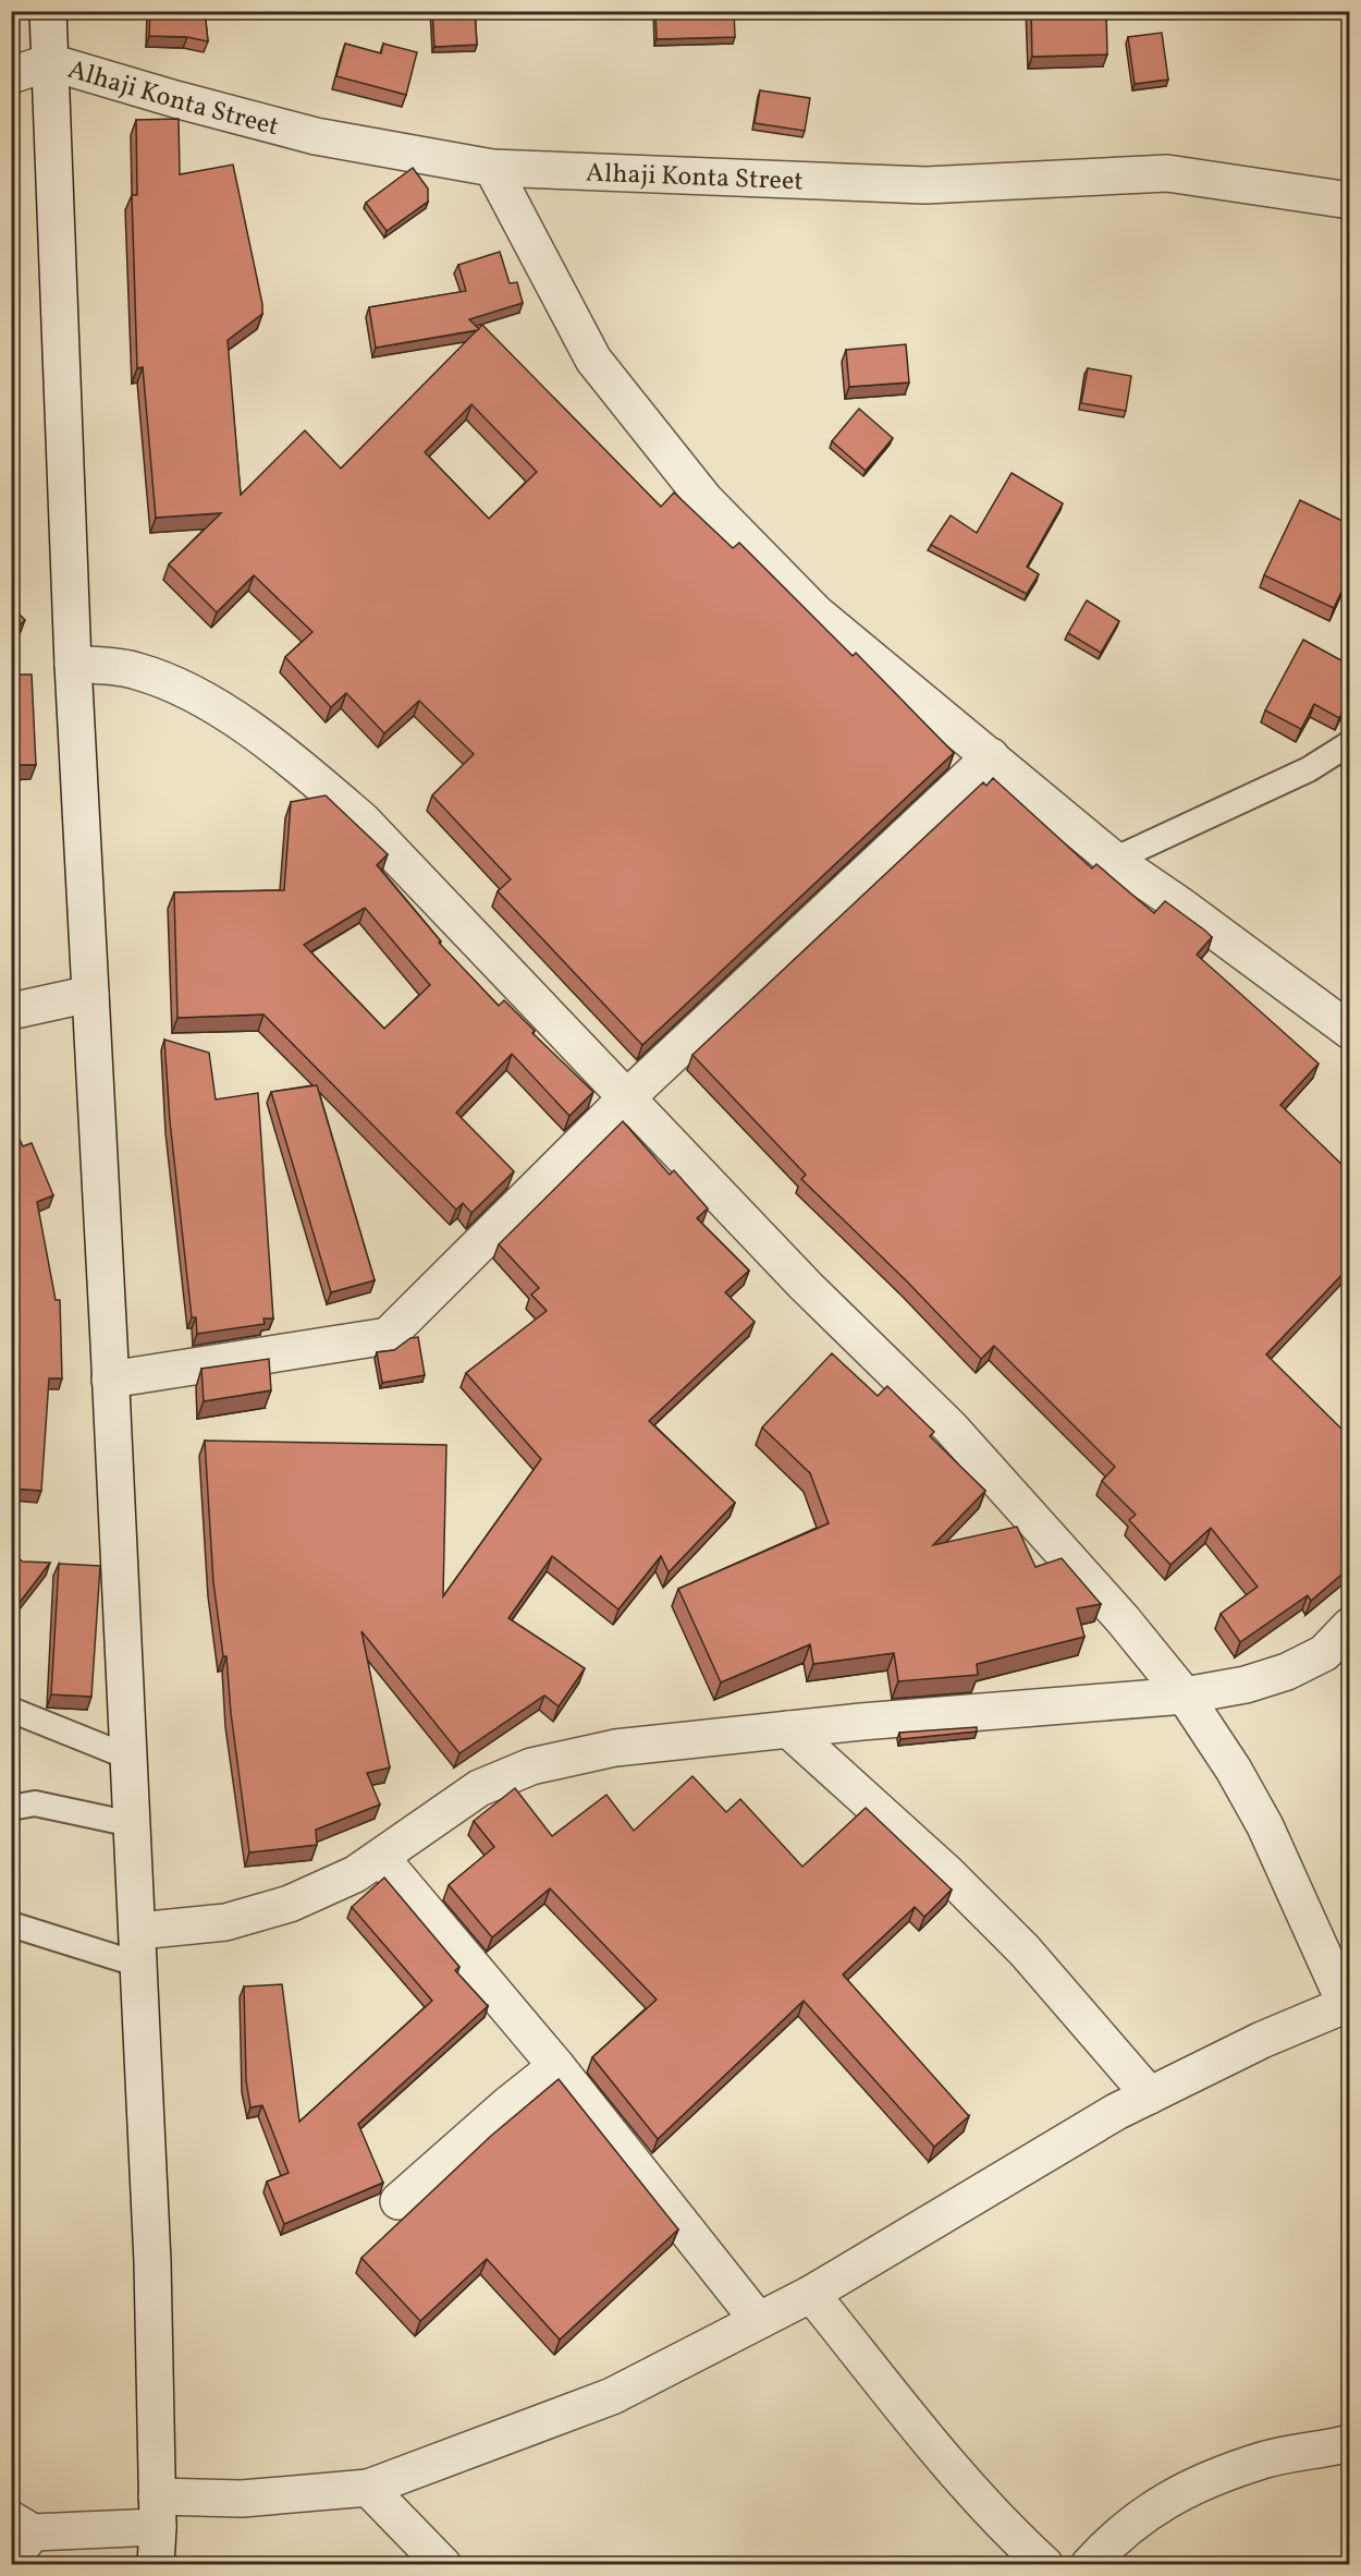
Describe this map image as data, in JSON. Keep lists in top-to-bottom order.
{
  "streets": {
    "street": ["Alhaji Konta Street"]
  }
}
